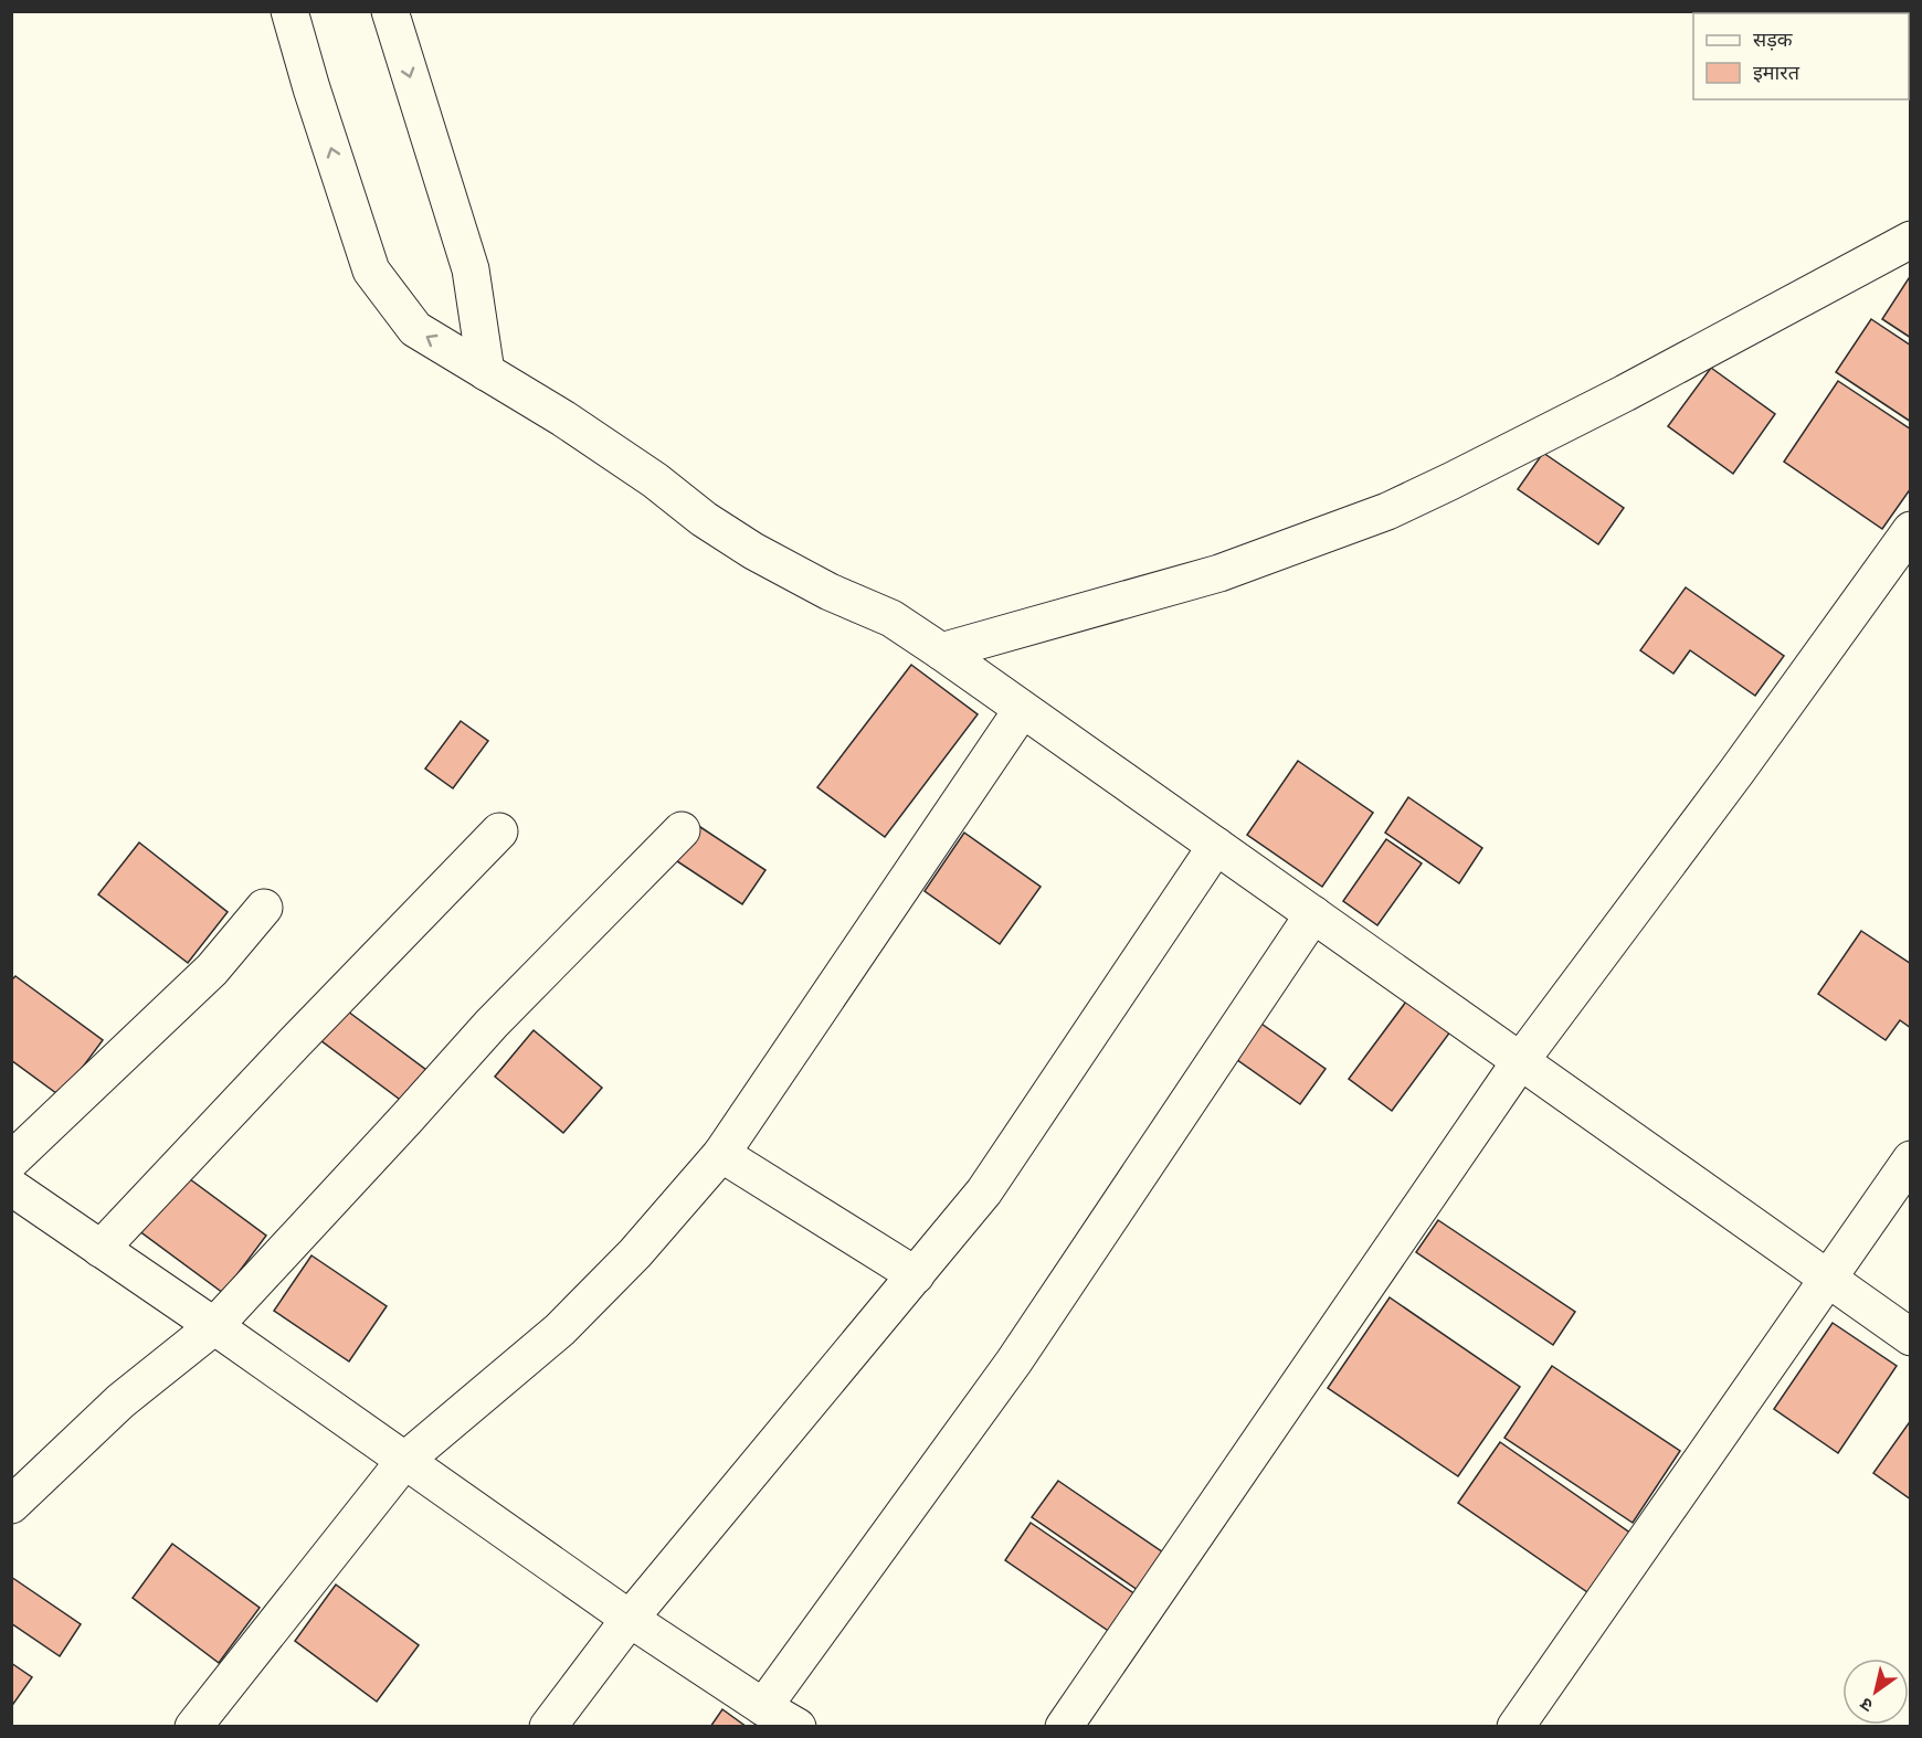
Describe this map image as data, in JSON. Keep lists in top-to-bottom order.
{
  "legend": ["सड़क", "इमारत"],
  "north": "bottom left"
}
